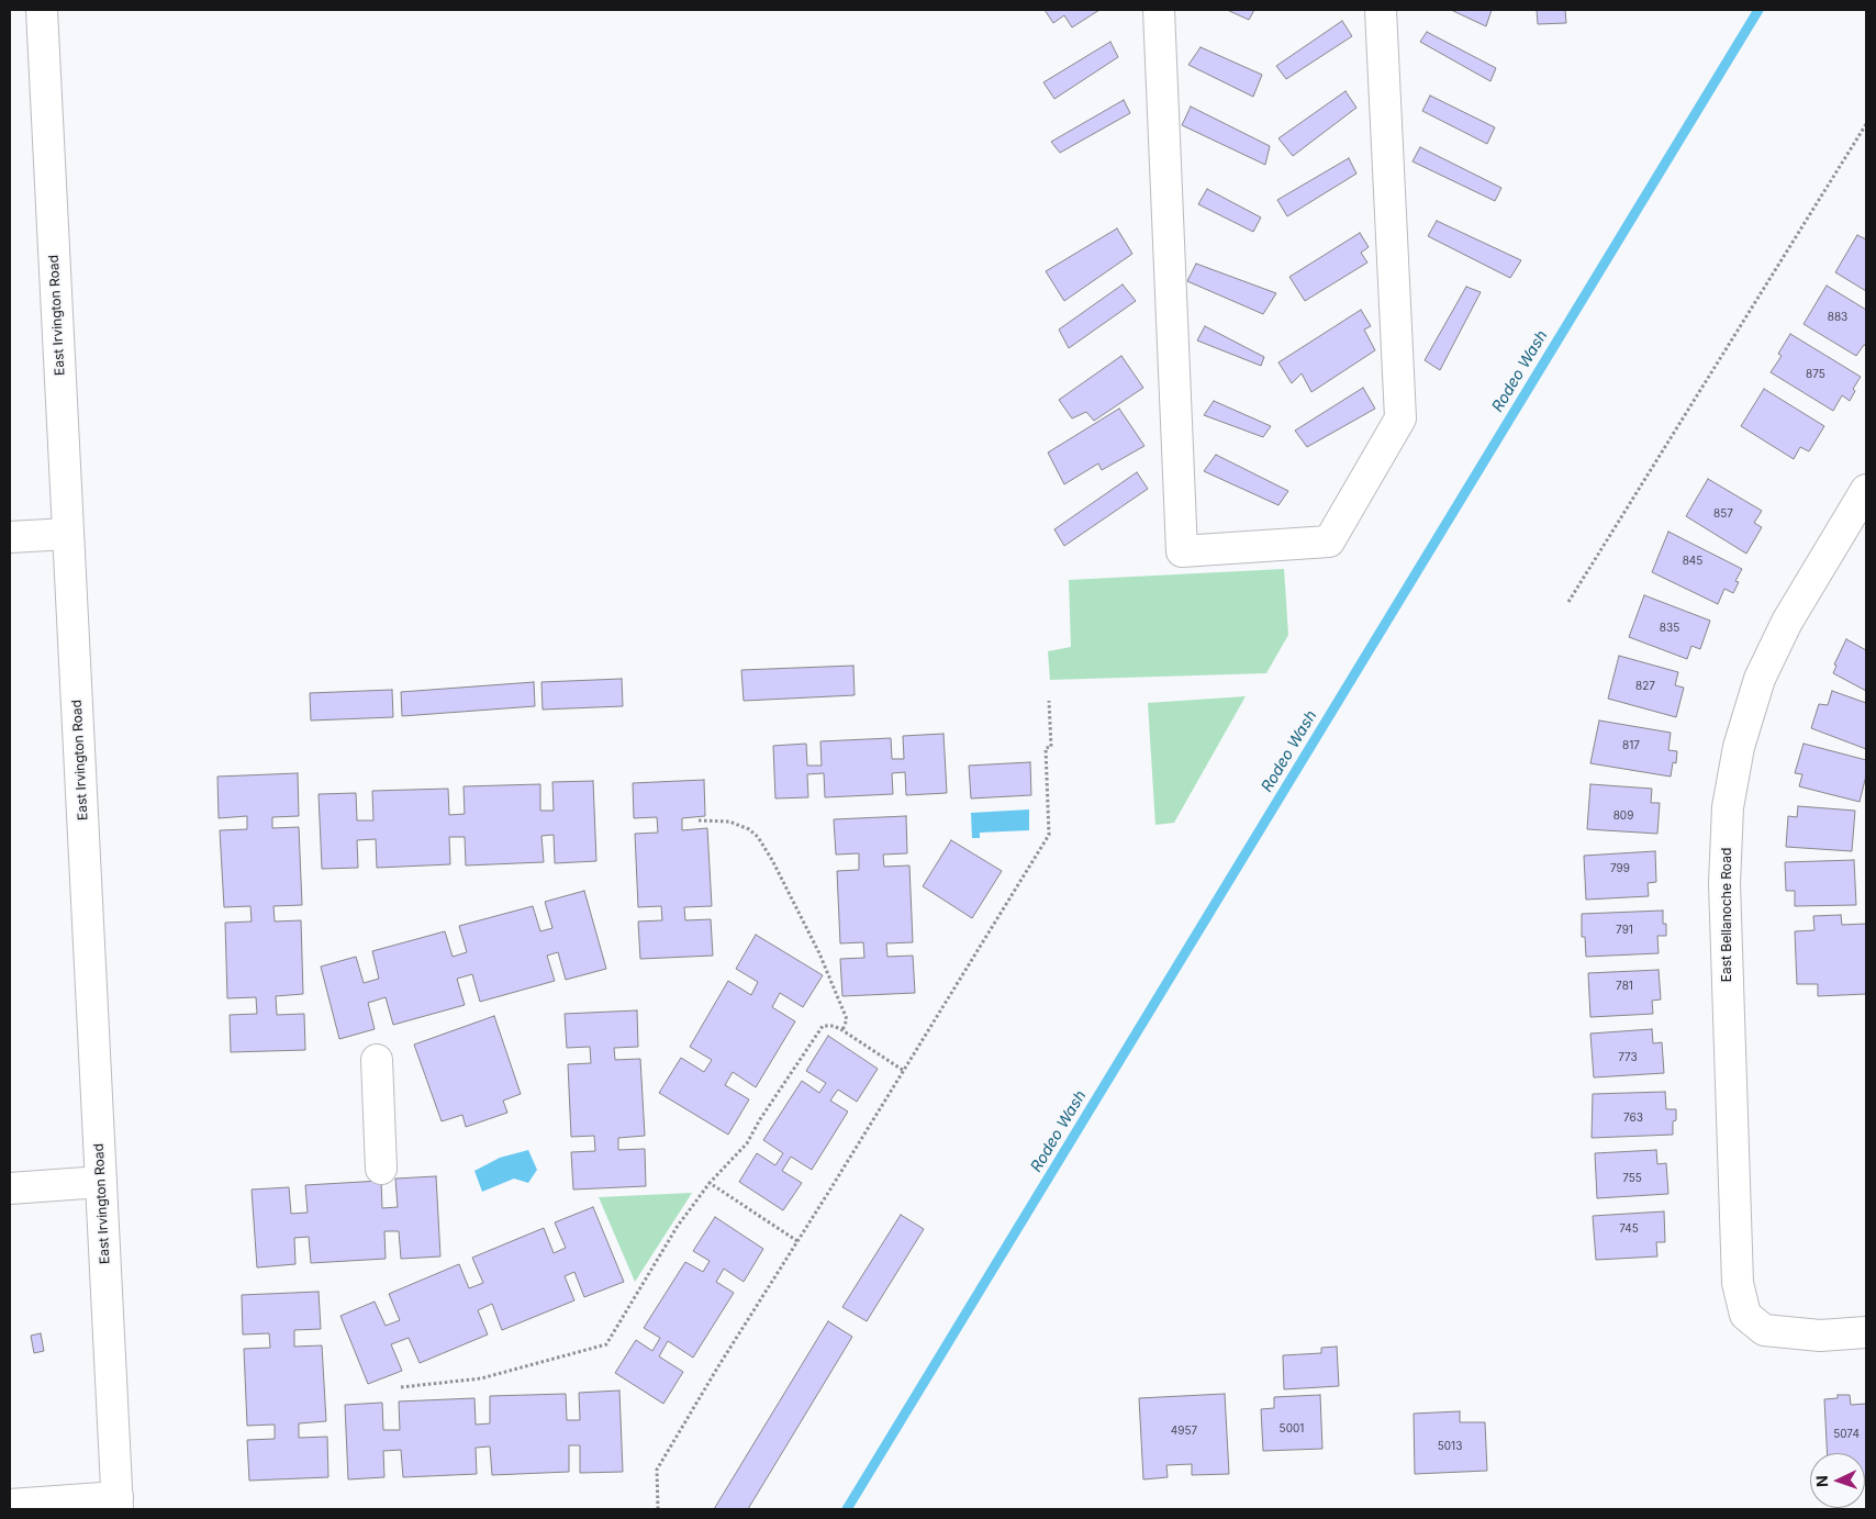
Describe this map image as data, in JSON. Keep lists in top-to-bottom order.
{
  "streets": {
    "main road": ["East Irvington Road", "East Bellanoche Road"]
  },
  "water": ["Rodeo Wash"],
  "house_numbers": [
    "883",
    "875",
    "857",
    "845",
    "835",
    "827",
    "817",
    "809",
    "799",
    "791",
    "781",
    "773",
    "763",
    "755",
    "745",
    "5001",
    "4957",
    "5074",
    "5013"
  ],
  "north": "left"
}
